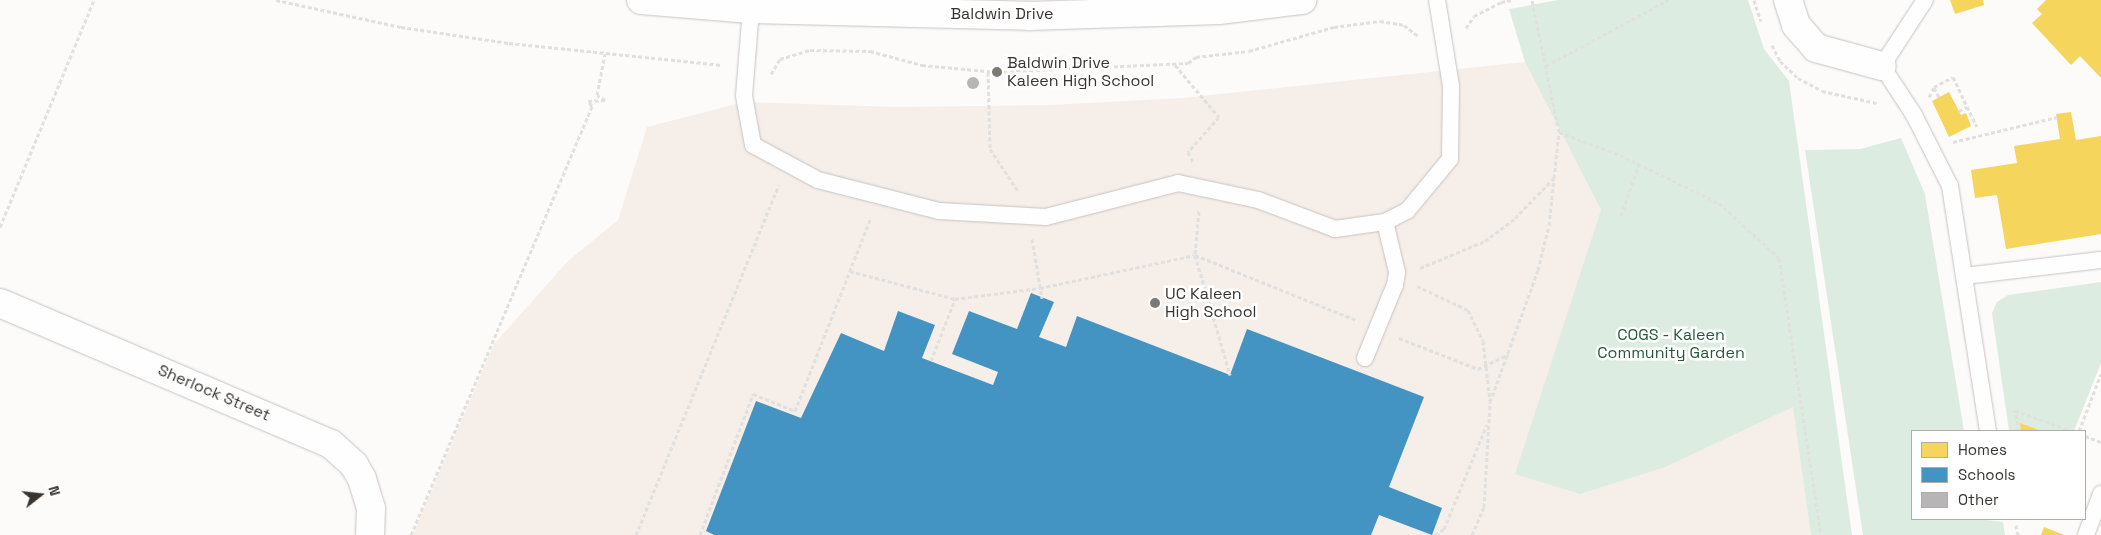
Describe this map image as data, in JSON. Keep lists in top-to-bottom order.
{
  "streets": {
    "main road": ["Baldwin Drive", "Sherlock Street"]
  },
  "parks": ["COGS - Kaleen Community Garden"],
  "places": ["Baldwin Drive Kaleen High School", "UC Kaleen High School"],
  "legend": ["Homes", "Schools", "Other"],
  "north": "right"
}
